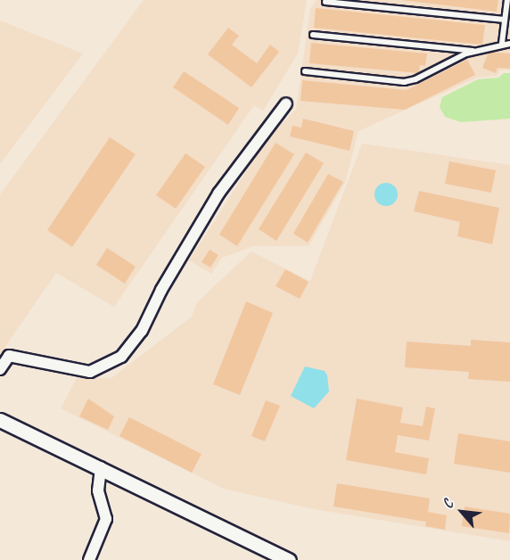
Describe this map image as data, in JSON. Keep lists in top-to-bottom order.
{
  "north": "top left"
}
